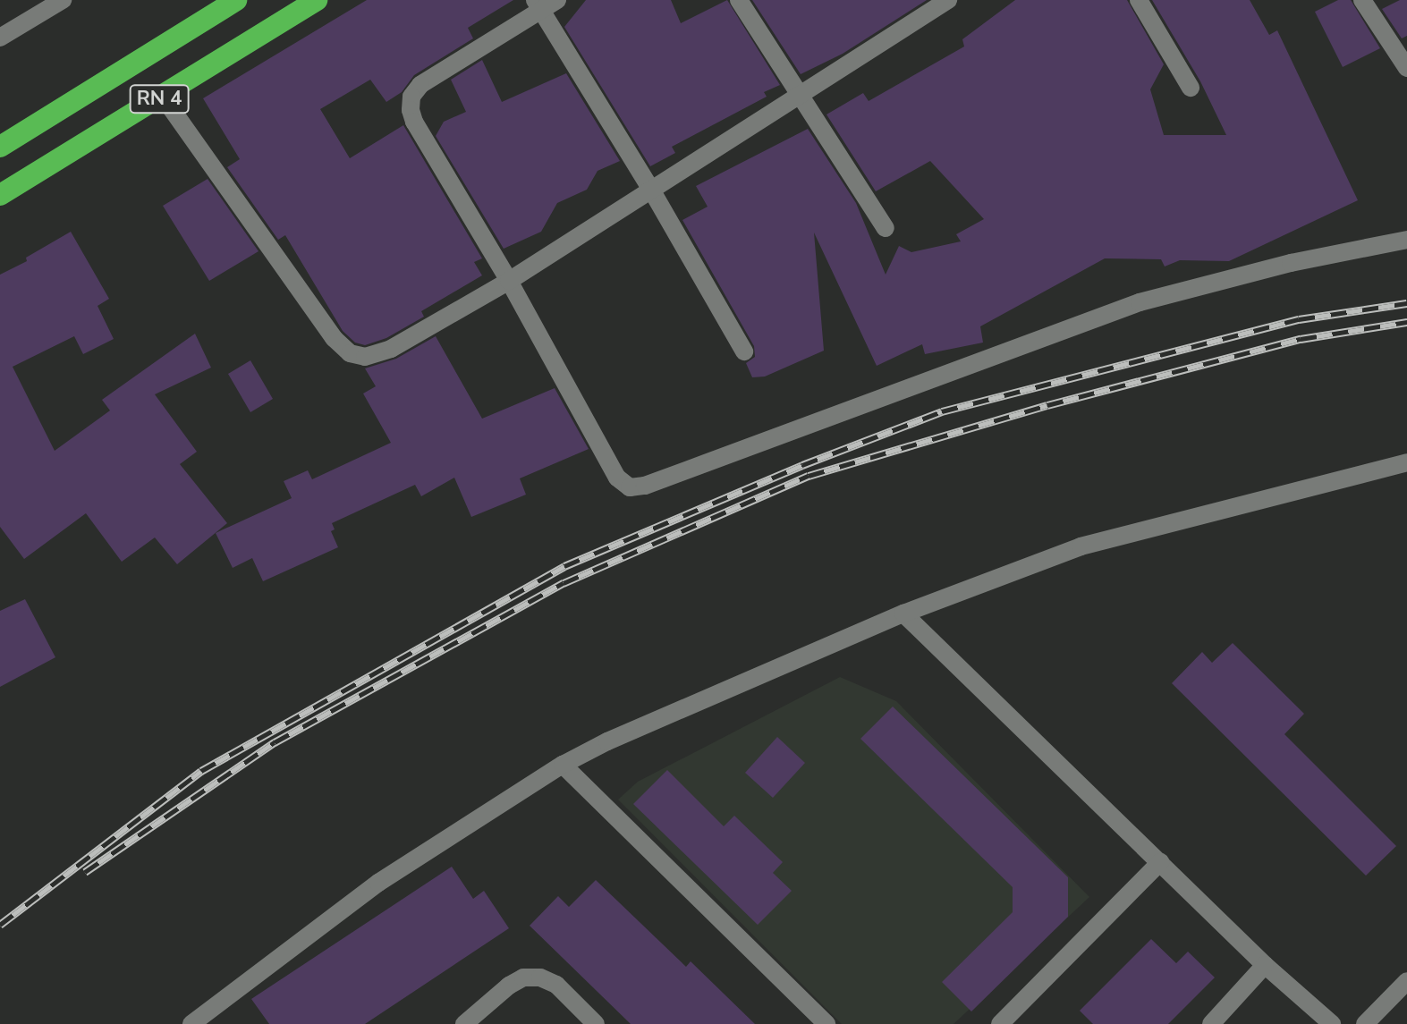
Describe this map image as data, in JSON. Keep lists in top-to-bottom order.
{
  "streets": {
    "highway": ["RN 4"]
  }
}
